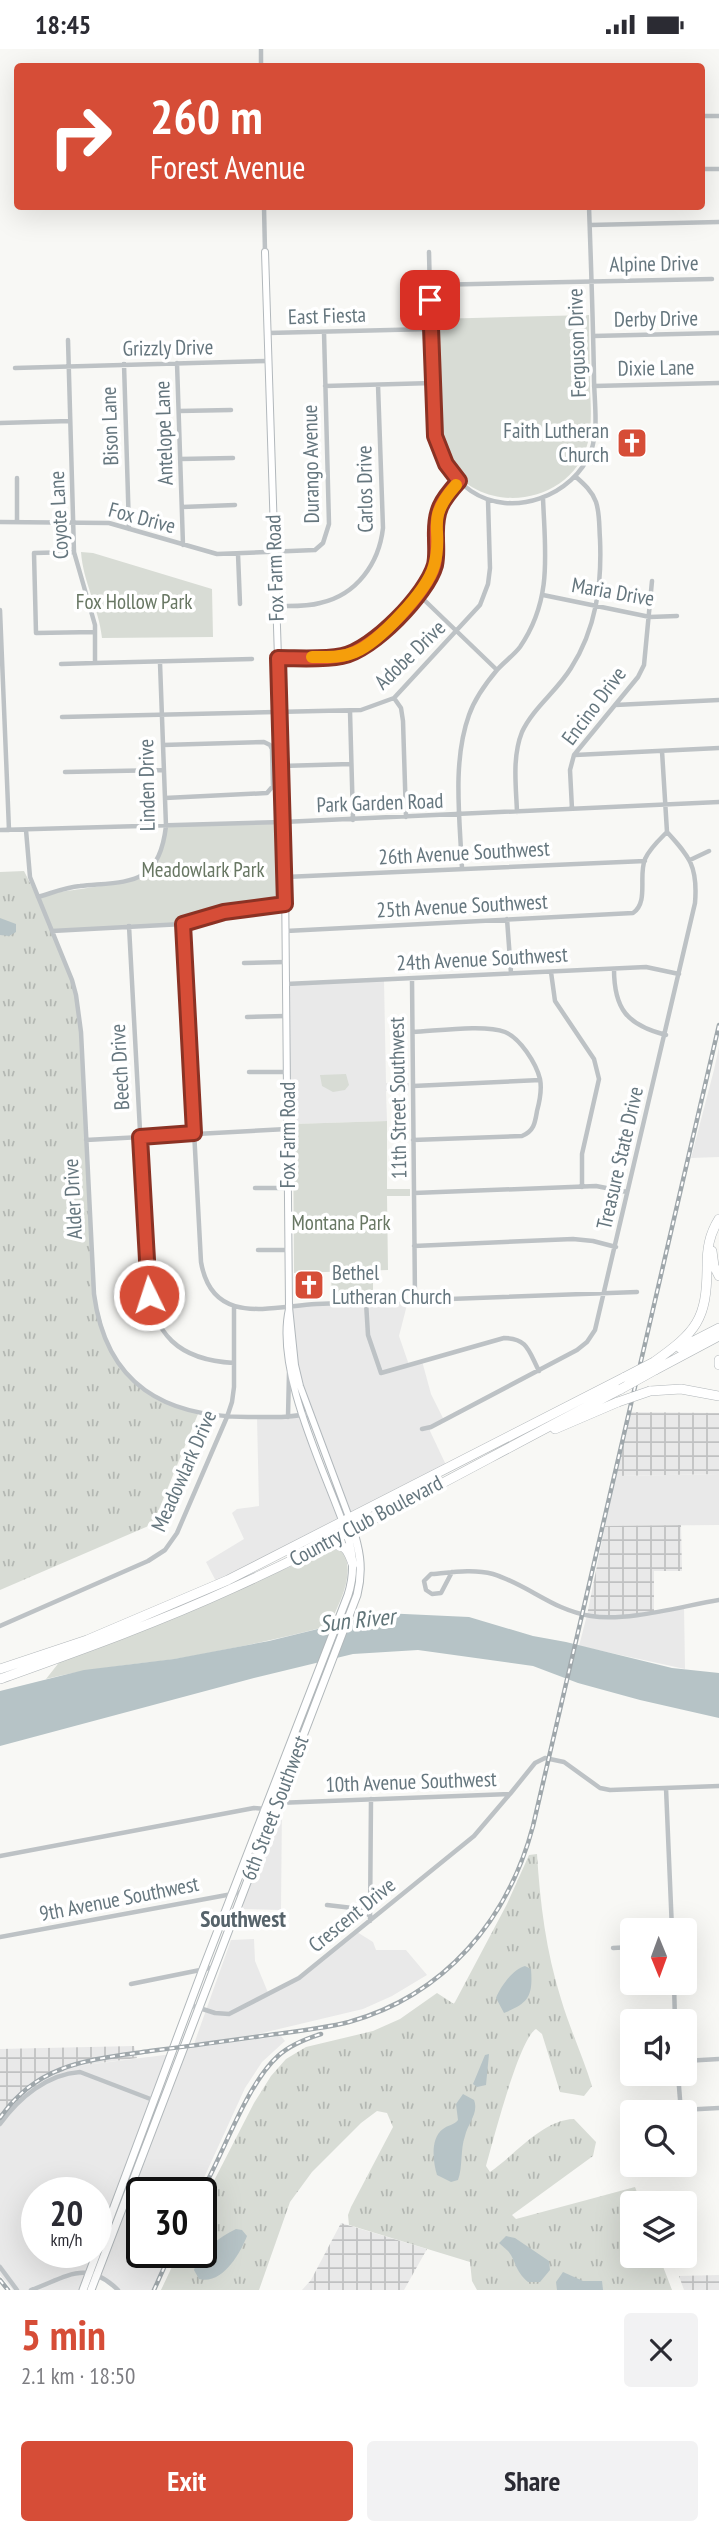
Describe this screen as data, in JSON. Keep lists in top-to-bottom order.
{
  "streets": {
    "highway": ["Country Club Boulevard"],
    "main road": ["6th Street Southwest"],
    "street": [
      "Alpine Drive",
      "East Fiesta",
      "Derby Drive",
      "Ferguson Drive",
      "Grizzly Drive",
      "Dixie Lane",
      "Bison Lane",
      "Antelope Lane",
      "Durango Avenue",
      "Carlos Drive",
      "Coyote Lane",
      "Fox Drive",
      "Fox Farm Road",
      "Maria Drive",
      "Adobe Drive",
      "Encino Drive",
      "Linden Drive",
      "Park Garden Road",
      "26th Avenue Southwest",
      "25th Avenue Southwest",
      "24th Avenue Southwest",
      "Beech Drive",
      "11th Street Southwest",
      "Treasure State Drive",
      "Alder Drive",
      "Meadowlark Drive",
      "10th Avenue Southwest",
      "9th Avenue Southwest",
      "Crescent Drive"
    ]
  },
  "crossings": [
    ["Alpine Drive", "Ferguson Drive"],
    ["East Fiesta", "Durango Avenue"],
    ["East Fiesta", "Fox Farm Road"],
    ["Derby Drive", "Ferguson Drive"],
    ["Ferguson Drive", "Dixie Lane"],
    ["Grizzly Drive", "Bison Lane"],
    ["Grizzly Drive", "Antelope Lane"],
    ["Grizzly Drive", "Coyote Lane"],
    ["Grizzly Drive", "Fox Farm Road"],
    ["Bison Lane", "Fox Drive"],
    ["Antelope Lane", "Fox Drive"],
    ["Durango Avenue", "Fox Drive"],
    ["Durango Avenue", "Fox Farm Road"],
    ["Carlos Drive", "Fox Farm Road"],
    ["Coyote Lane", "Fox Drive"],
    ["Fox Drive", "Fox Farm Road"],
    ["Fox Farm Road", "Adobe Drive"],
    ["Fox Farm Road", "Park Garden Road"],
    ["Fox Farm Road", "26th Avenue Southwest"],
    ["Fox Farm Road", "25th Avenue Southwest"],
    ["Fox Farm Road", "24th Avenue Southwest"],
    ["Fox Farm Road", "Alder Drive"],
    ["Fox Farm Road", "Country Club Boulevard"],
    ["Fox Farm Road", "6th Street Southwest"],
    ["Maria Drive", "Encino Drive"],
    ["Adobe Drive", "Linden Drive"],
    ["Encino Drive", "Park Garden Road"],
    ["Linden Drive", "Park Garden Road"],
    ["Linden Drive", "Alder Drive"],
    ["Park Garden Road", "Alder Drive"],
    ["26th Avenue Southwest", "25th Avenue Southwest"],
    ["24th Avenue Southwest", "11th Street Southwest"],
    ["24th Avenue Southwest", "Treasure State Drive"],
    ["Beech Drive", "Meadowlark Drive"],
    ["Alder Drive", "Meadowlark Drive"],
    ["Country Club Boulevard", "6th Street Southwest"],
    ["10th Avenue Southwest", "6th Street Southwest"],
    ["10th Avenue Southwest", "Crescent Drive"],
    ["6th Street Southwest", "9th Avenue Southwest"],
    ["6th Street Southwest", "Crescent Drive"]
  ],
  "districts": ["Southwest"],
  "water": ["Sun River"],
  "parks": ["Fox Hollow Park", "Meadowlark Park", "Montana Park"],
  "places": {
    "church": ["Faith Lutheran Church", "Bethel Lutheran Church"]
  },
  "north": "bottom",
  "page": {
    "status": "18:45",
    "turn": ["260 m", "Forest Avenue"],
    "speed": "20 km/h",
    "limit": "30",
    "heading": ["5 min", "2.1 km · 18:50"],
    "buttons": ["Exit", "Share"]
  }
}
